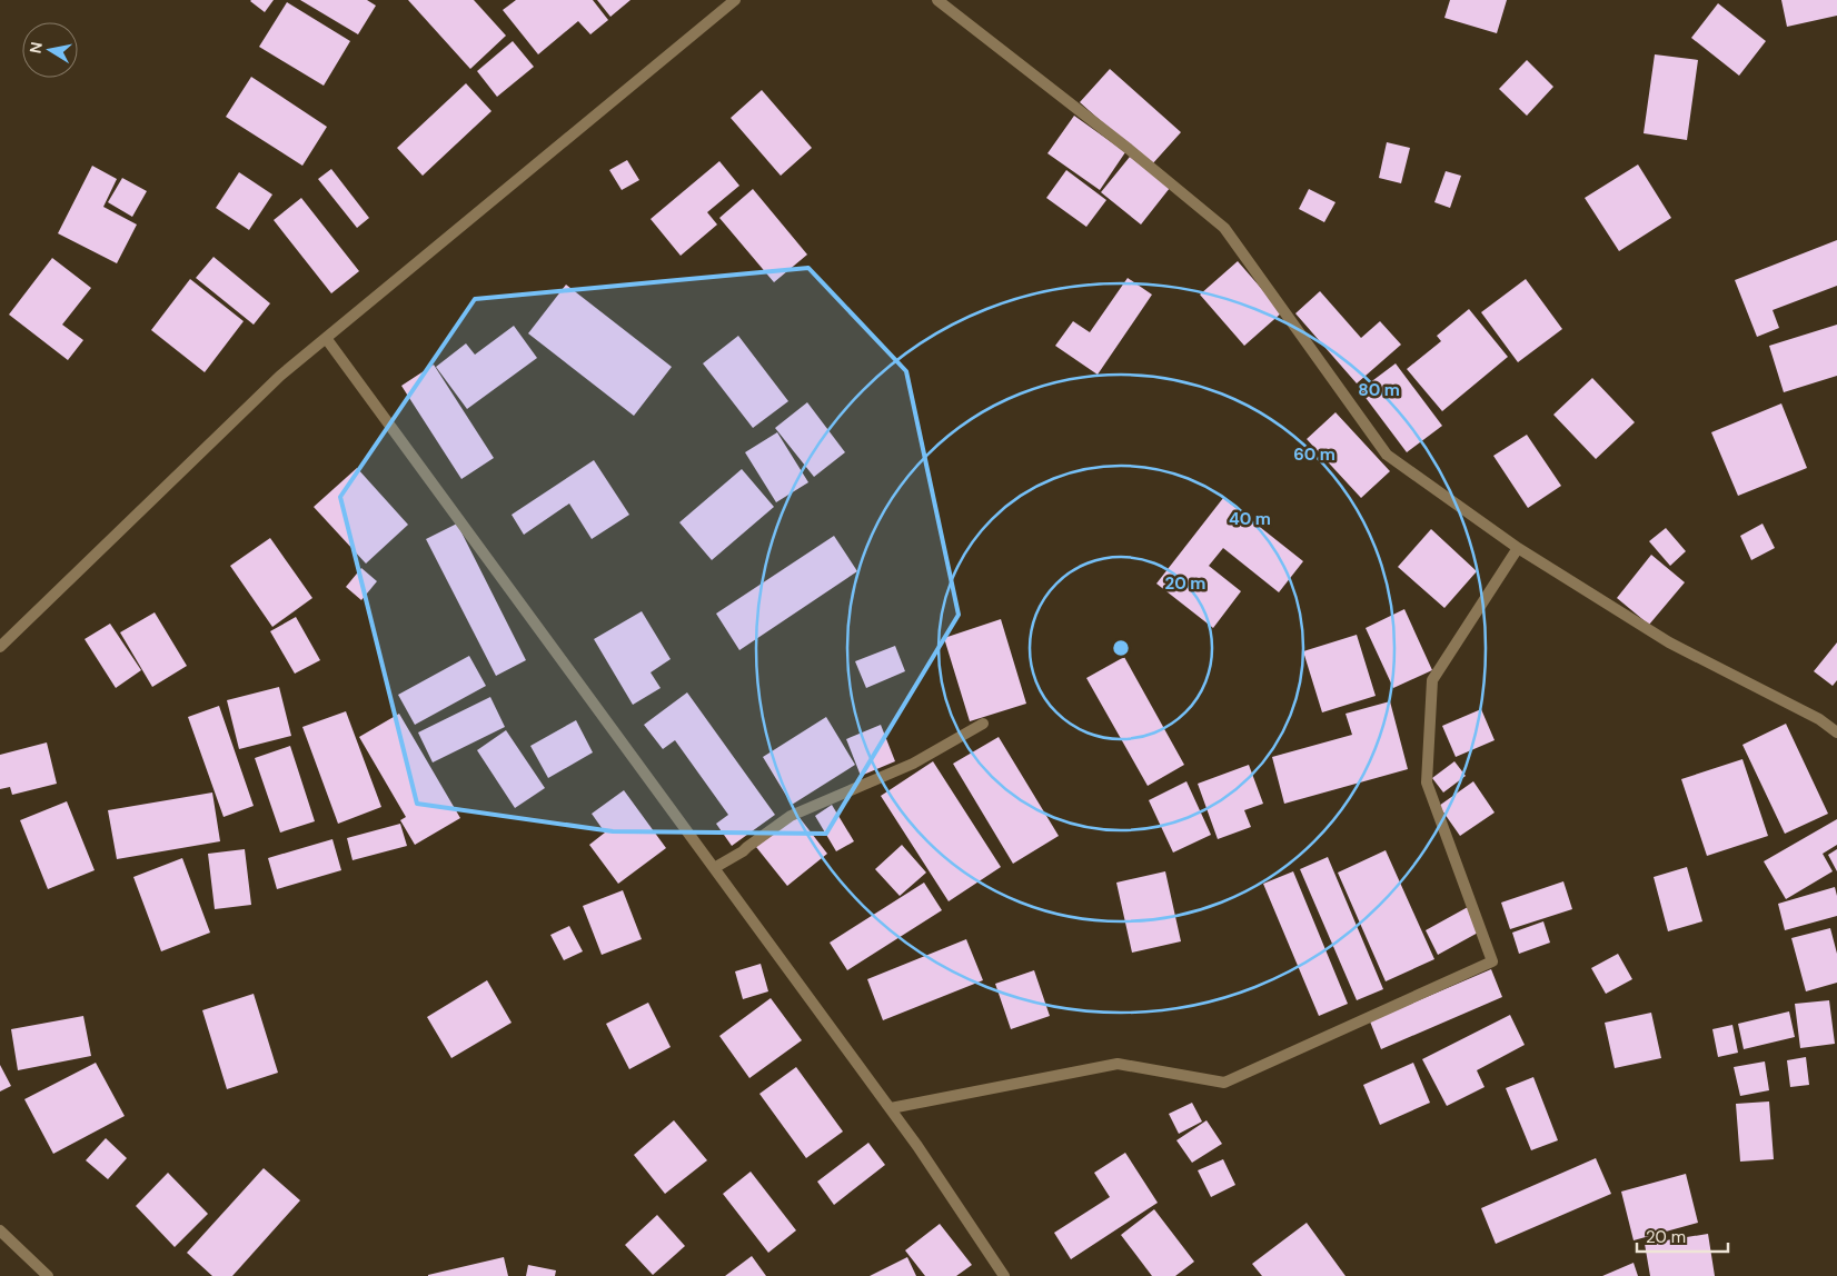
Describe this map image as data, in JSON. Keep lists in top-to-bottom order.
{
  "scale_bar": "20 m",
  "north": "left",
  "rings": [
    "80 m",
    "60 m",
    "40 m",
    "20 m"
  ]
}
